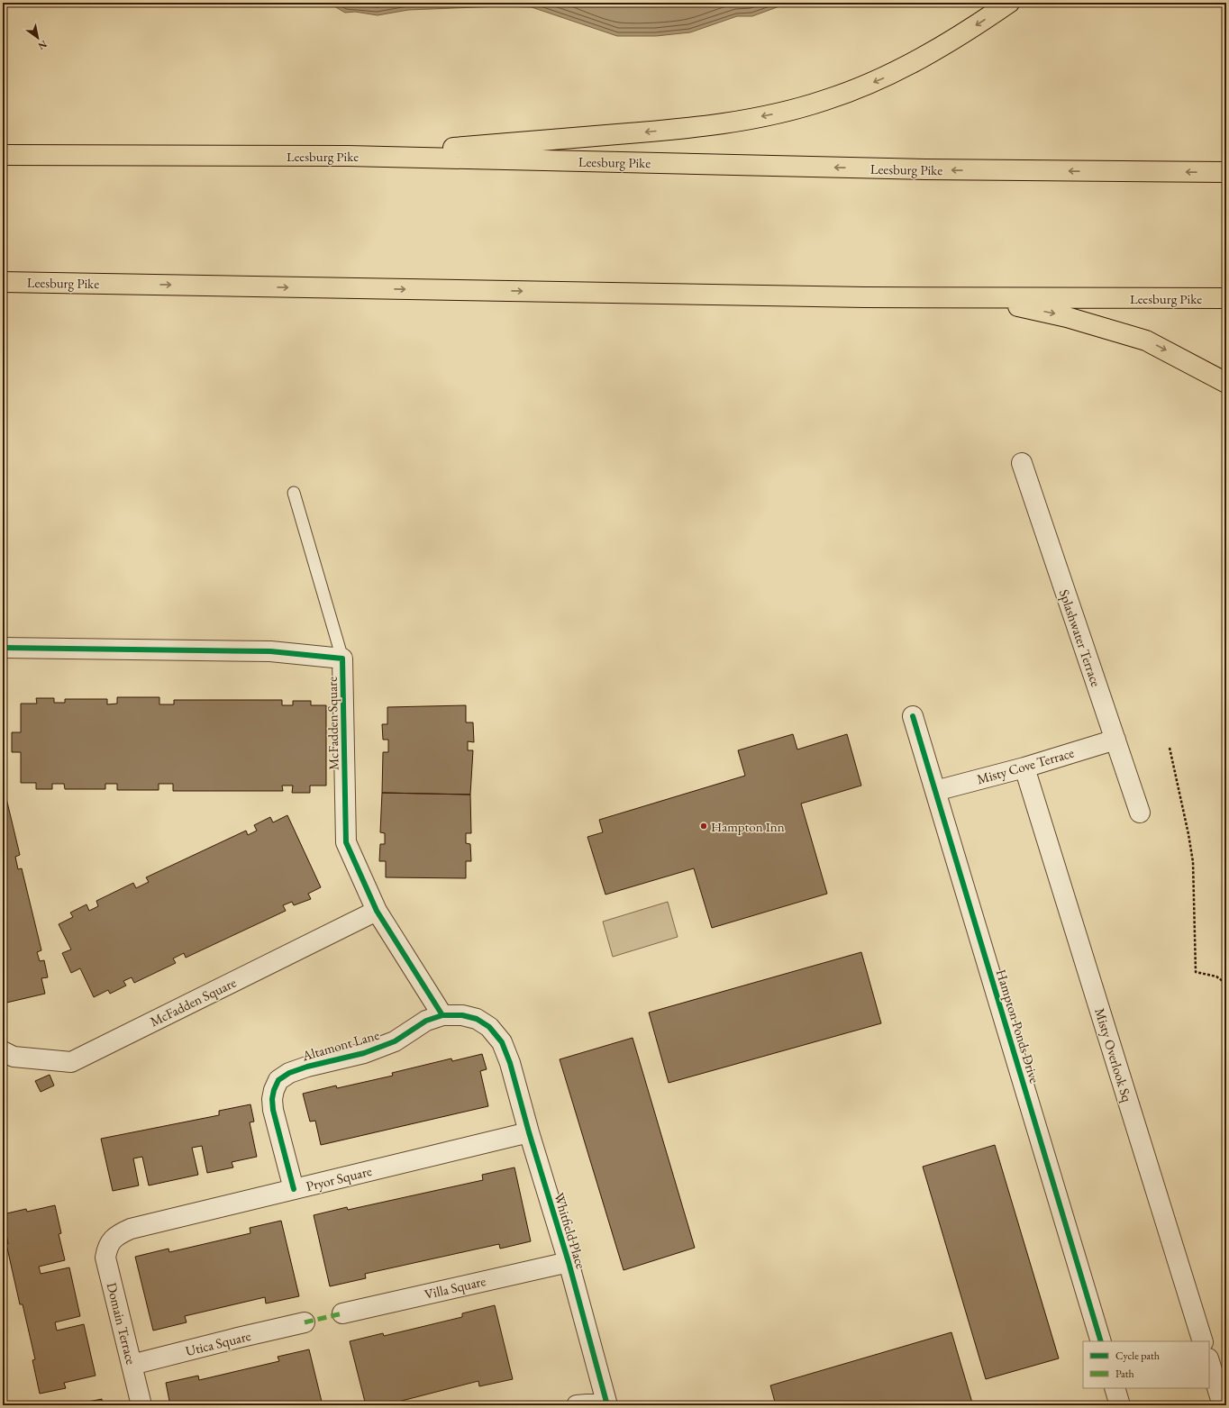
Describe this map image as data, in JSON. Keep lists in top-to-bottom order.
{
  "streets": {
    "highway": ["Leesburg Pike"],
    "street": [
      "Splashwater Terrace",
      "McFadden Square",
      "Misty Cove Terrace",
      "Hampton Ponds Drive",
      "Altamont Lane",
      "Misty Overlook Sq",
      "Pryor Square",
      "Whitfield Place",
      "Villa Square",
      "Domain Terrace",
      "Utica Square"
    ]
  },
  "crossings": [
    ["Splashwater Terrace", "Misty Cove Terrace"],
    ["McFadden Square", "Altamont Lane"],
    ["Misty Cove Terrace", "Hampton Ponds Drive"],
    ["Misty Cove Terrace", "Misty Overlook Sq"],
    ["Altamont Lane", "Pryor Square"],
    ["Altamont Lane", "Whitfield Place"],
    ["Pryor Square", "Whitfield Place"],
    ["Pryor Square", "Domain Terrace"],
    ["Whitfield Place", "Villa Square"],
    ["Domain Terrace", "Utica Square"]
  ],
  "places": ["Hampton Inn"],
  "legend": ["Cycle path", "Path"],
  "north": "bottom right"
}
